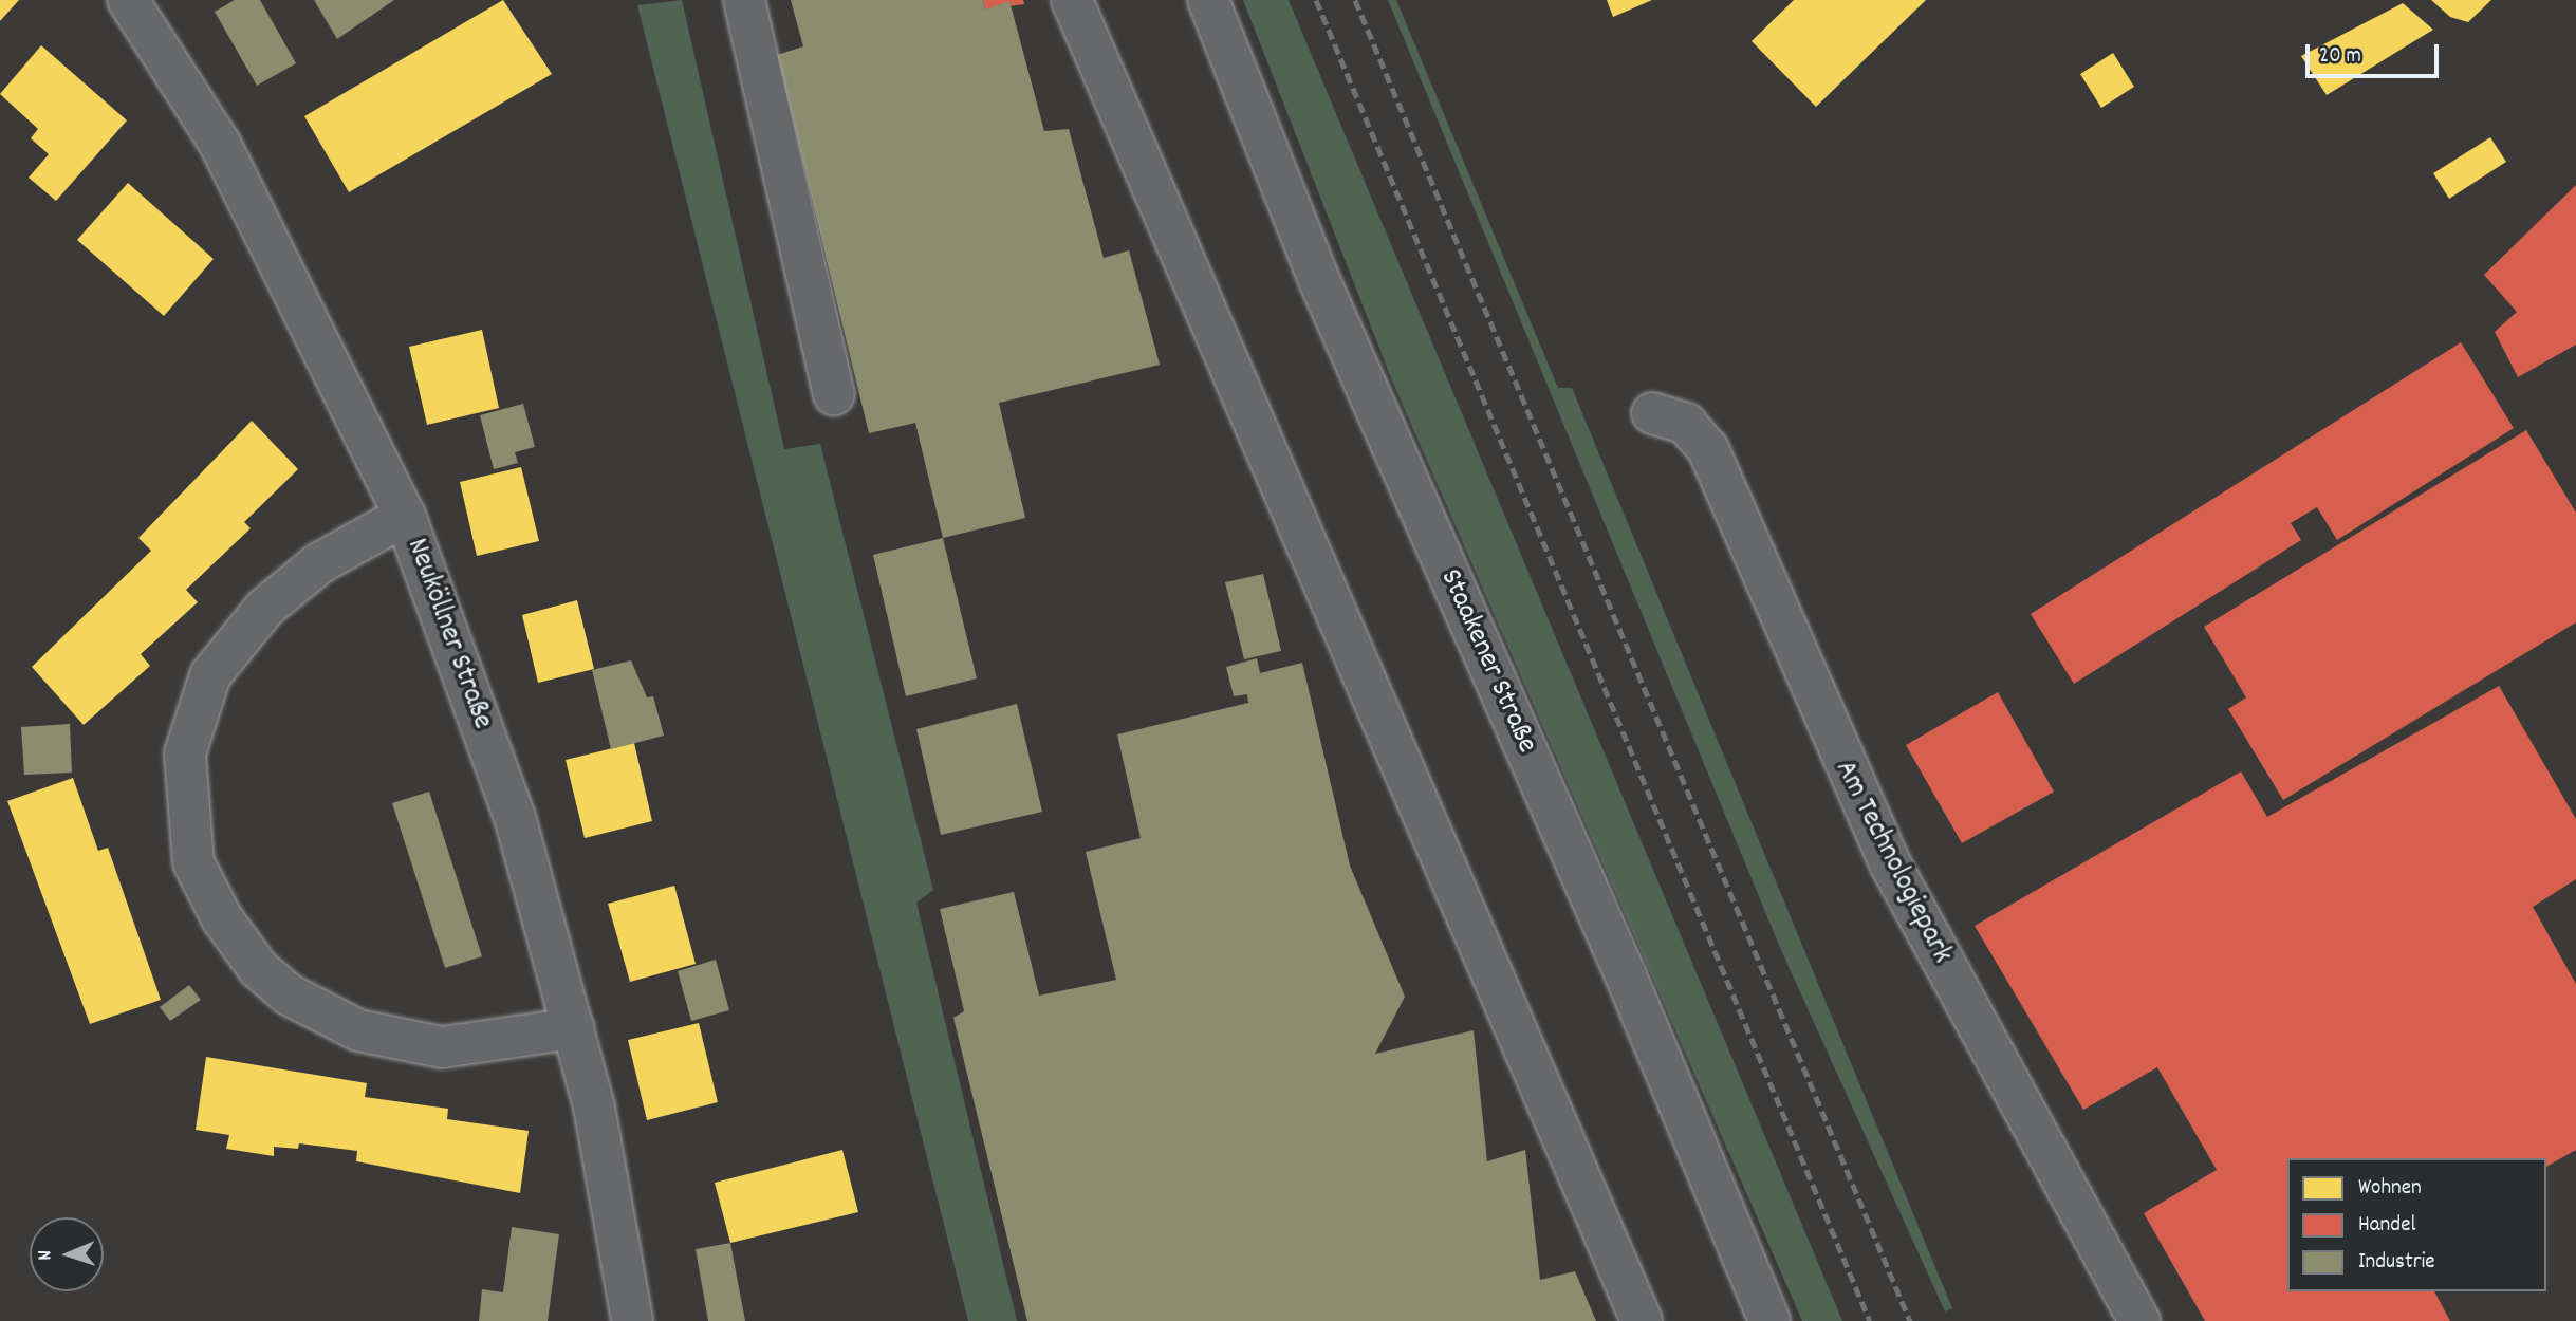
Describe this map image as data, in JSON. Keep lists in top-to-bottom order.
{
  "streets": {
    "street": ["Neuköllner Straße", "Staakener Straße", "Am Technologiepark"]
  },
  "legend": ["Wohnen", "Handel", "Industrie"],
  "scale_bar": "20 m",
  "north": "left"
}
